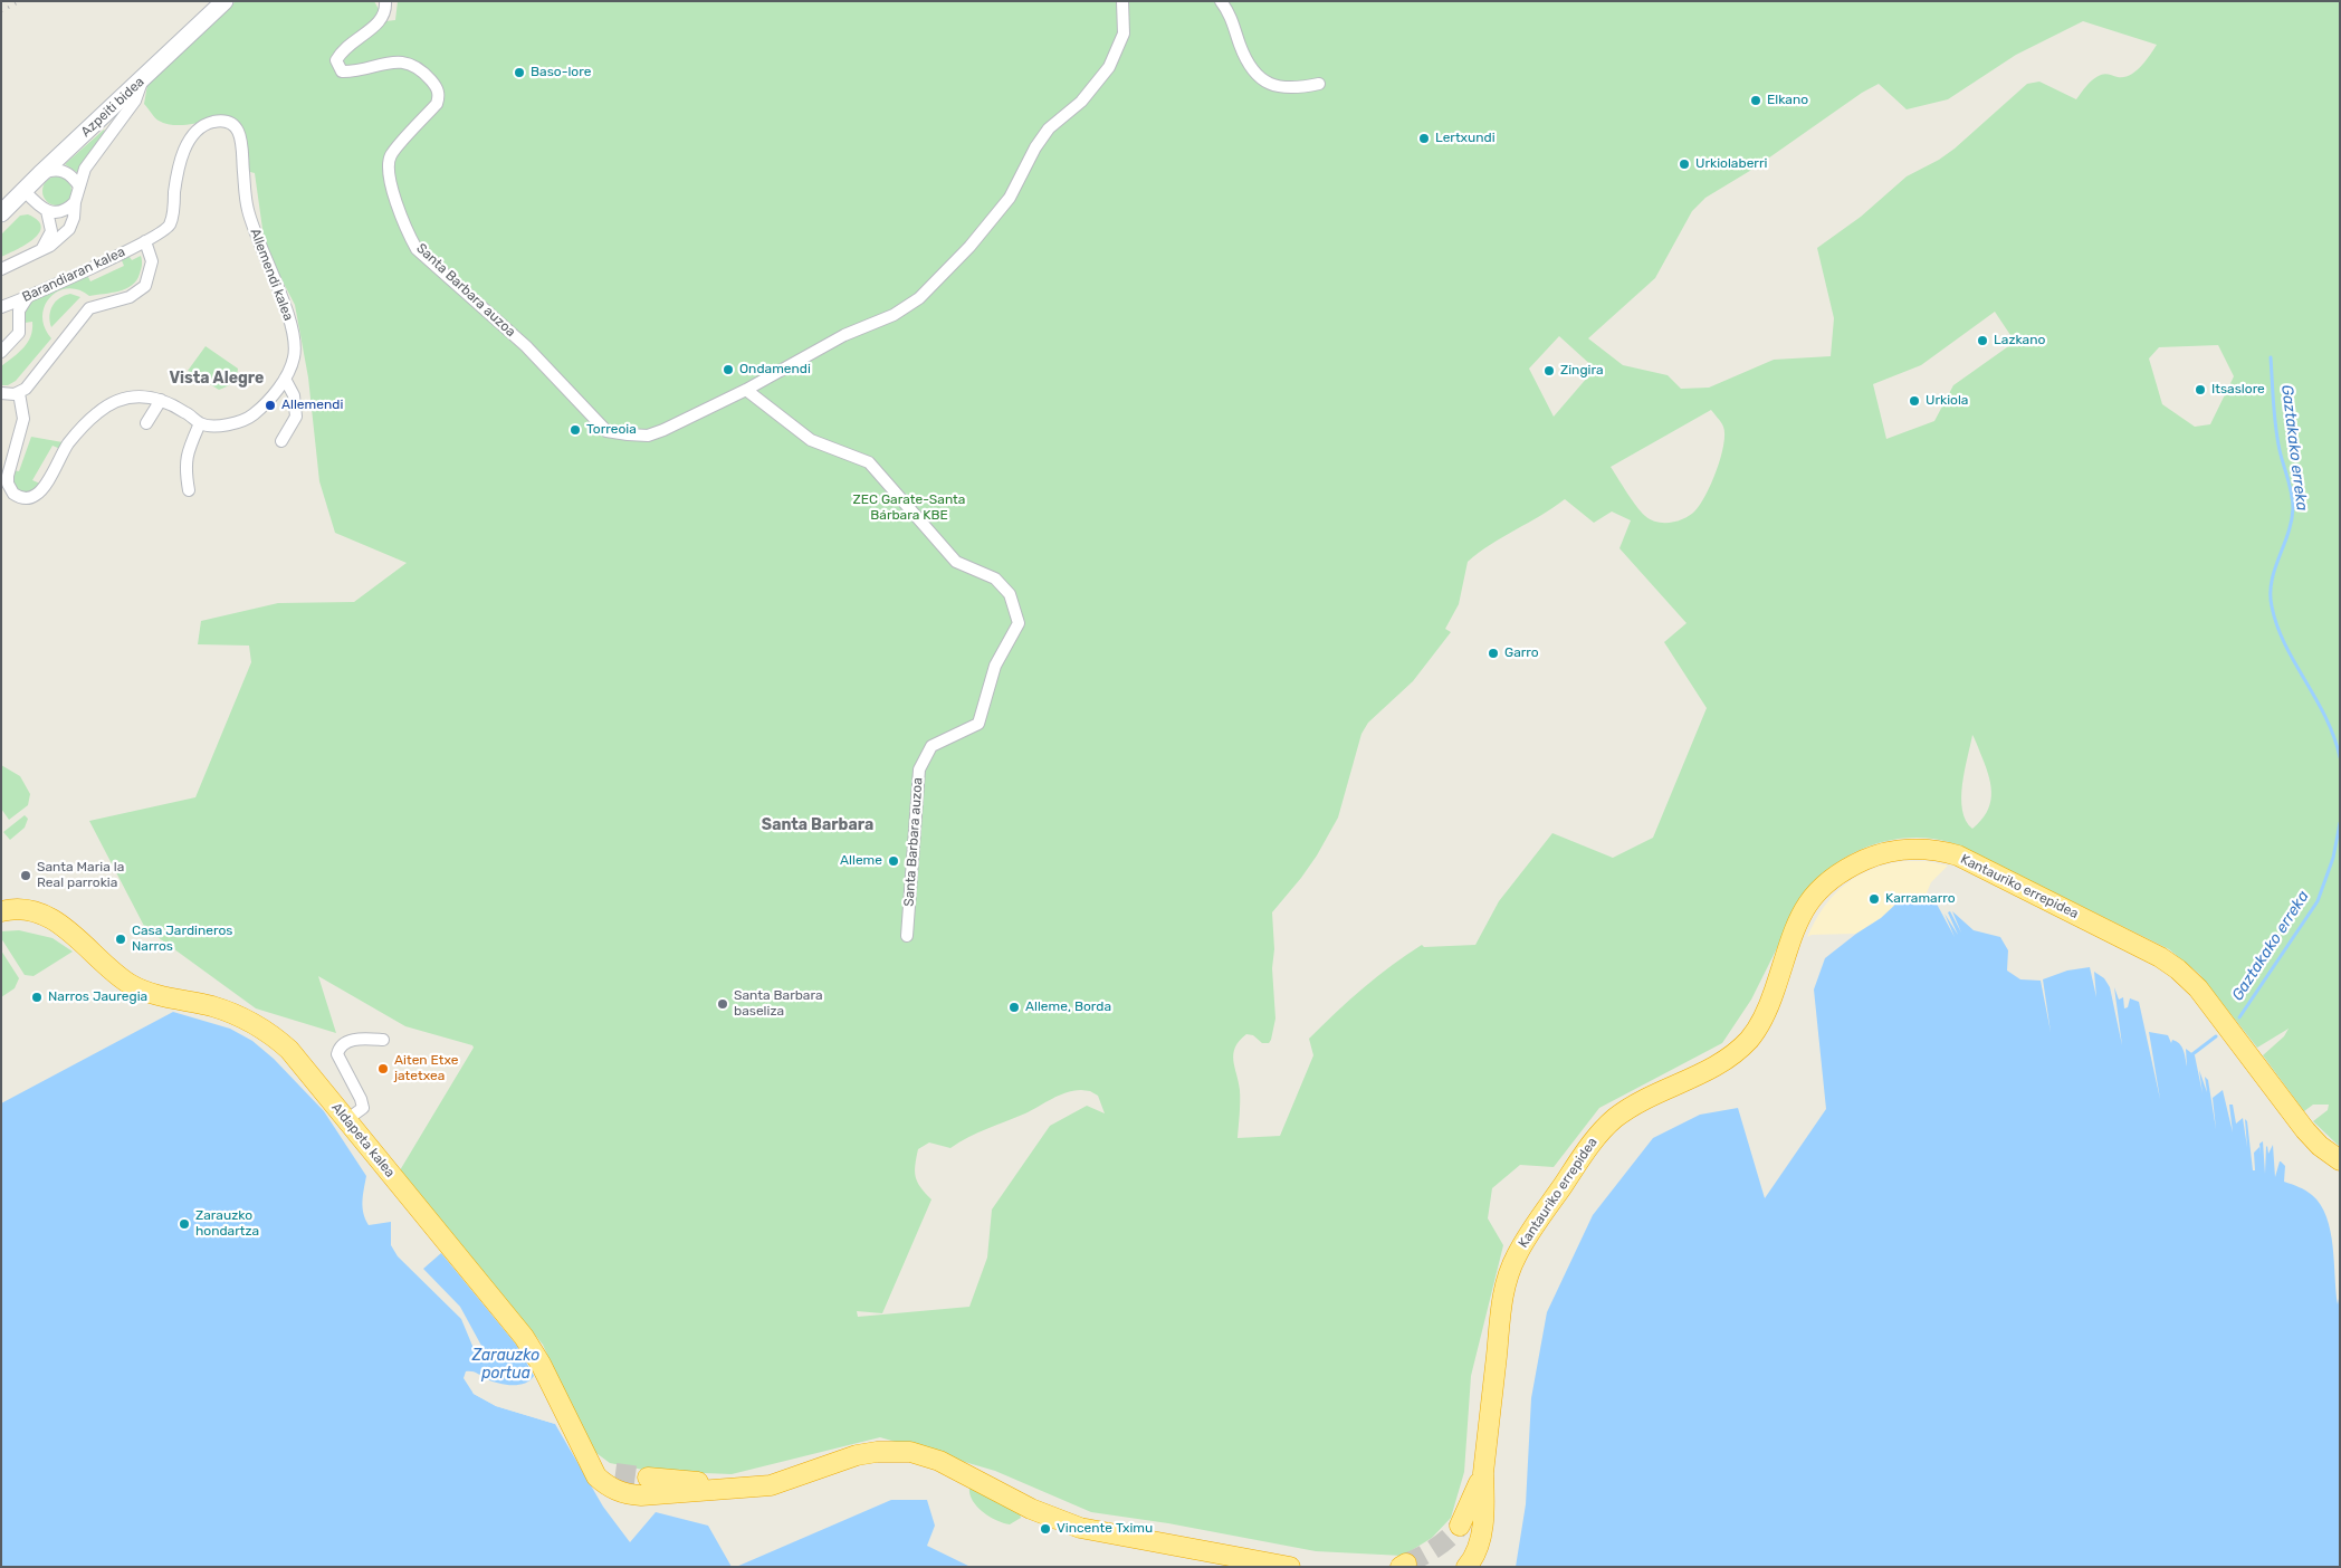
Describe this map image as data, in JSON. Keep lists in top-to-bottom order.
{
  "streets": {
    "highway": ["Kantauriko errepidea", "Aldapeta kalea"],
    "main road": ["Azpeiti bidea"],
    "street": ["Barandiaran kalea", "Allemendi kalea", "Santa Barbara auzoa"]
  },
  "crossings": [
    ["Barandiaran kalea", "Allemendi kalea"]
  ],
  "districts": ["Vista Alegre", "Santa Barbara"],
  "water": ["Gaztakako erreka", "Zarauzko portua"],
  "parks": ["ZEC Garate-Santa Bárbara KBE"],
  "places": [
    "Baso-lore",
    "Elkano",
    "Lertxundi",
    "Urkiolaberri",
    "Lazkano",
    "Ondamendi",
    "Zingira",
    "Itsaslore",
    "Urkiola",
    "Allemendi",
    "Torreoia",
    "Garro",
    "Alleme",
    "Santa Maria la Real parrokia",
    "Karramarro",
    "Casa Jardineros Narros",
    "Narros Jauregia",
    "Santa Barbara baseliza",
    "Alleme, Borda",
    "Aiten Etxe jatetxea",
    "Zarauzko hondartza",
    "Vincente Tximu"
  ]
}
